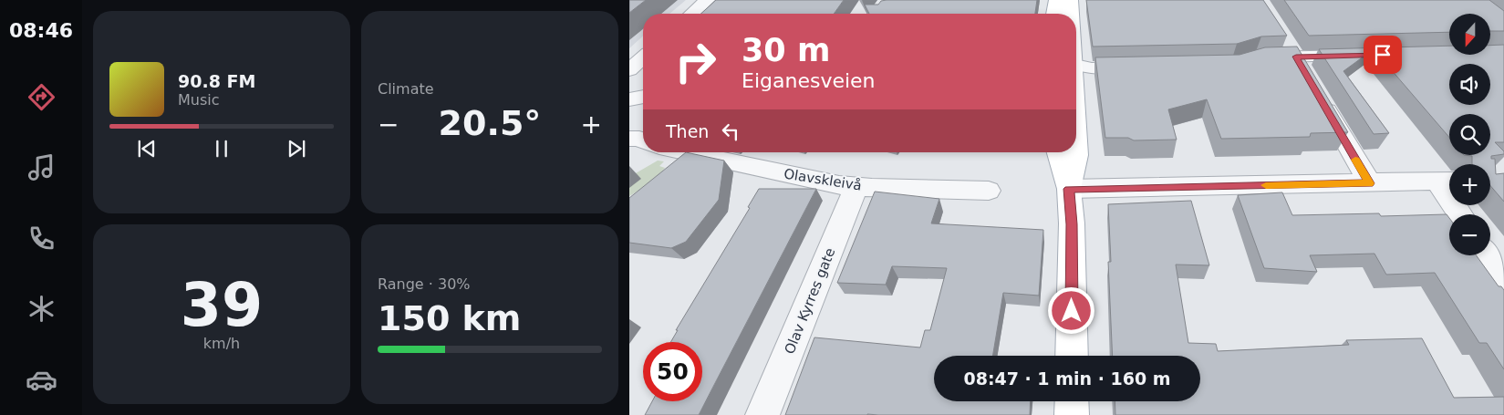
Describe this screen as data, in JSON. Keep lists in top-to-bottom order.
{
  "streets": {
    "street": ["Olavskleivå", "Olav Kyrres gate"]
  },
  "crossings": [
    ["Olavskleivå", "Olav Kyrres gate"]
  ],
  "north": "bottom",
  "page": {
    "tabs": "08:46",
    "tile": [
      "Climate",
      ["39", "km/h"],
      ["Range · 30%", "150 km"]
    ],
    "map_buttons": ["+", "−"],
    "turn": ["30 m", "Eiganesveien"],
    "song": ["90.8 FM", "Music"],
    "heat": ["−", "20.5°", "+"],
    "then": "Then",
    "limit": "50",
    "trip": "08:47 · 1 min · 160 m"
  }
}
